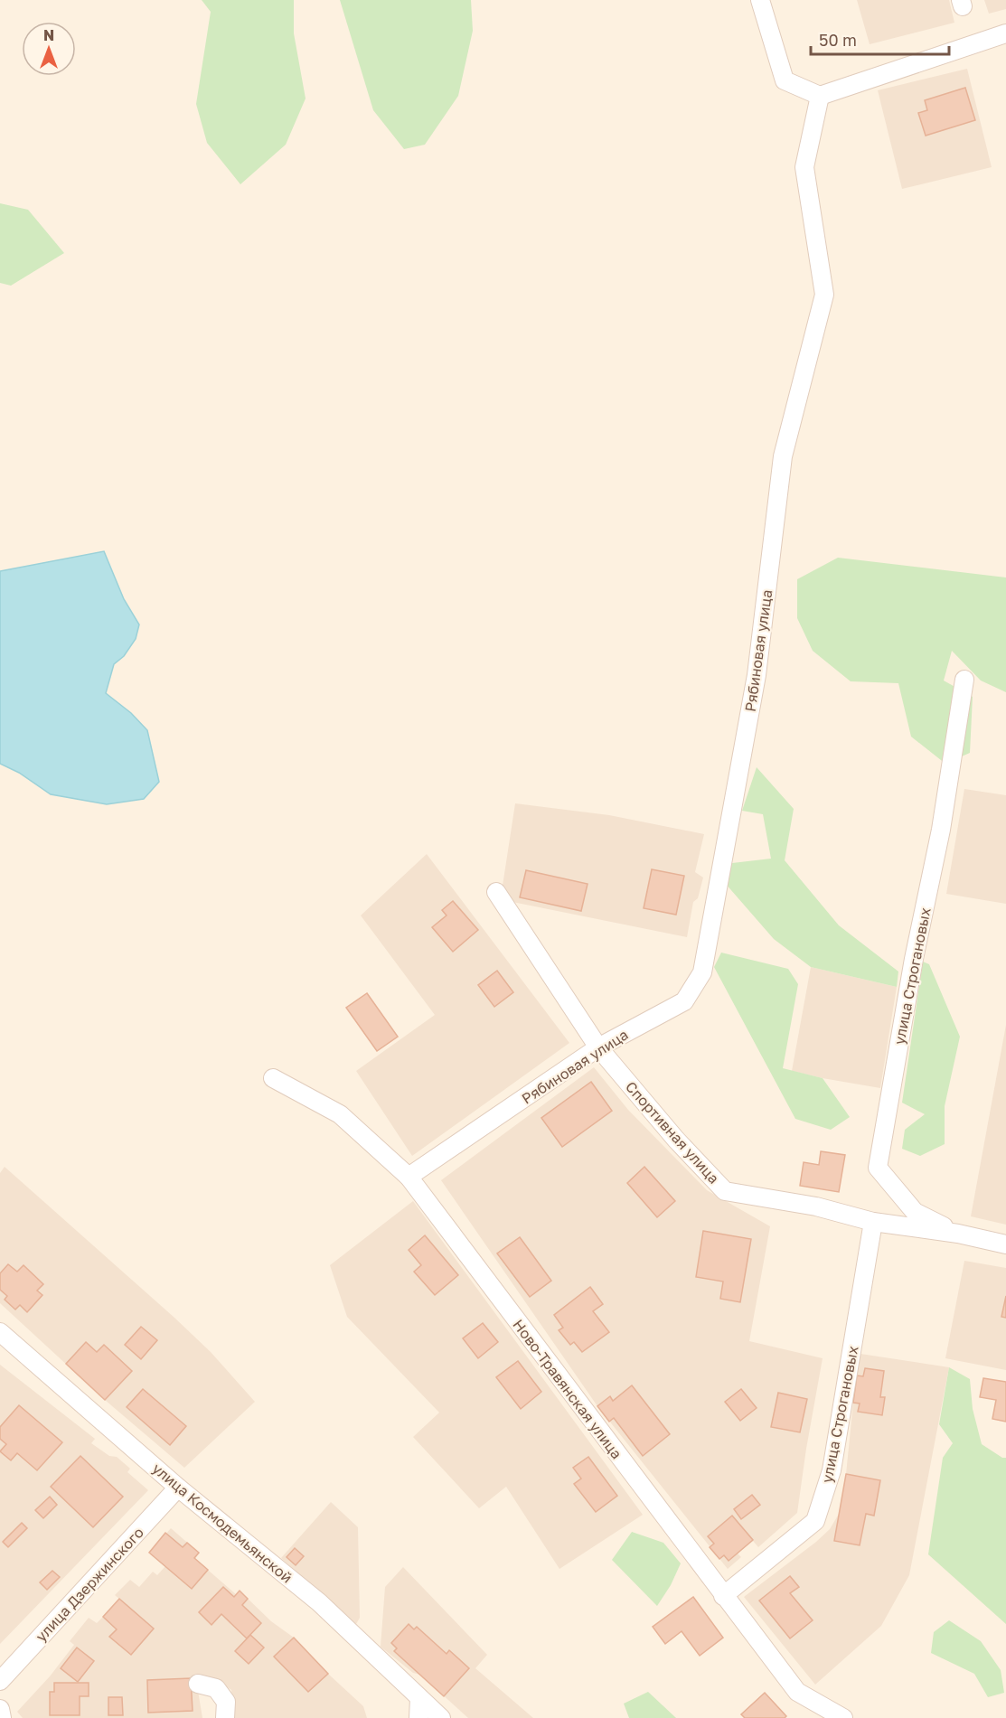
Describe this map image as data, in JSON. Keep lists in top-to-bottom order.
{
  "streets": {
    "street": [
      "Рябиновая улица",
      "улица Строгановых",
      "Спортивная улица",
      "Ново-Травянская улица",
      "улица Космодемьянской",
      "улица Дзержинского"
    ]
  },
  "crossings": [
    ["Рябиновая улица", "Спортивная улица"],
    ["Рябиновая улица", "Ново-Травянская улица"],
    ["улица Строгановых", "Спортивная улица"],
    ["улица Строгановых", "Ново-Травянская улица"],
    ["улица Космодемьянской", "улица Дзержинского"]
  ],
  "scale_bar": "50 m",
  "north": "top"
}
